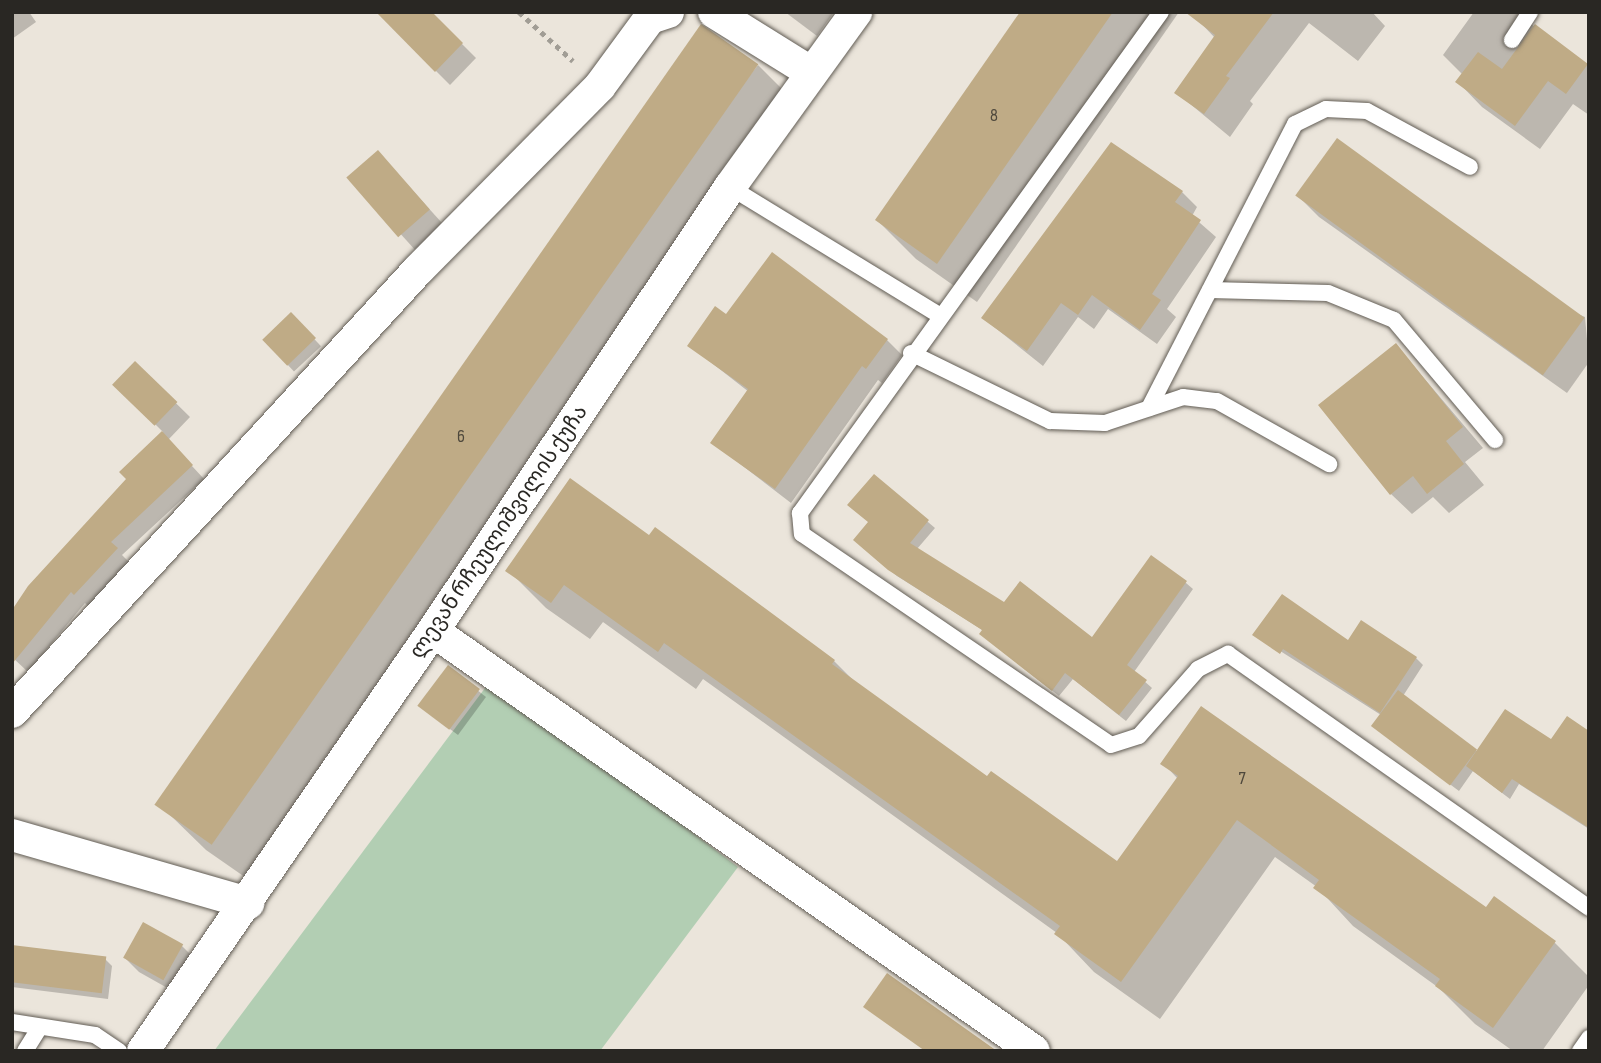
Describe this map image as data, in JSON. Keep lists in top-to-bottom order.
{
  "streets": {
    "street": ["ლევან რჩეულიშვილის ქუჩა"]
  },
  "house_numbers": ["8", "6", "7"]
}
